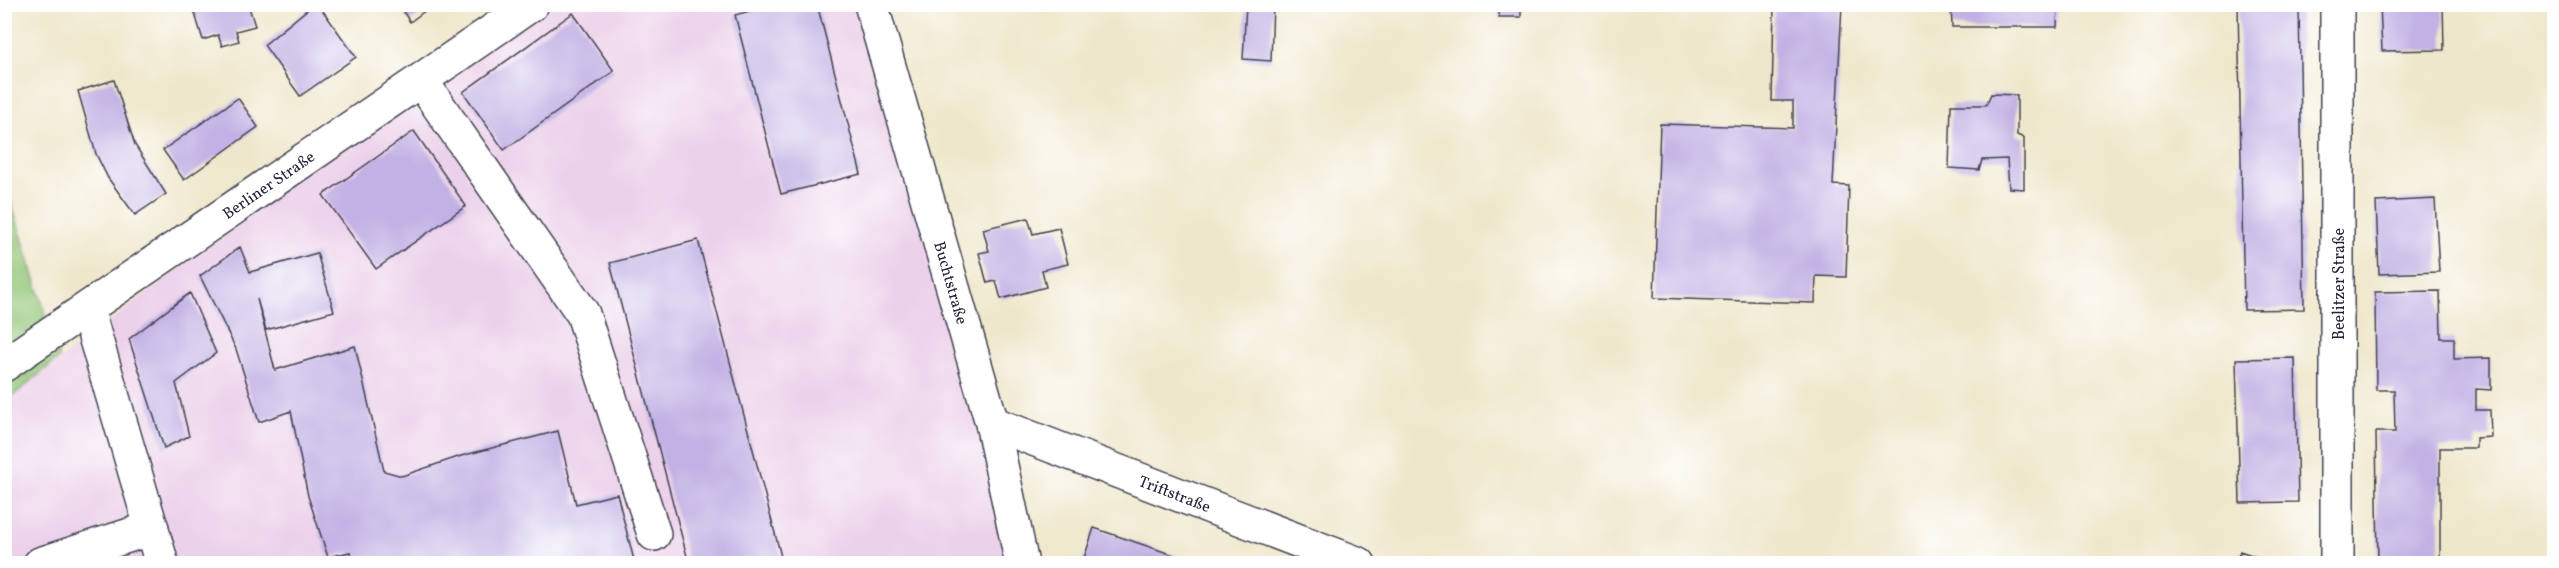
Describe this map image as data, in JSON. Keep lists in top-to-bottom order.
{
  "streets": {
    "street": [
      "Berliner Straße",
      "Buchtstraße",
      "Beelitzer Straße",
      "Triftstraße"
    ]
  },
  "crossings": [
    ["Buchtstraße", "Triftstraße"]
  ]
}
